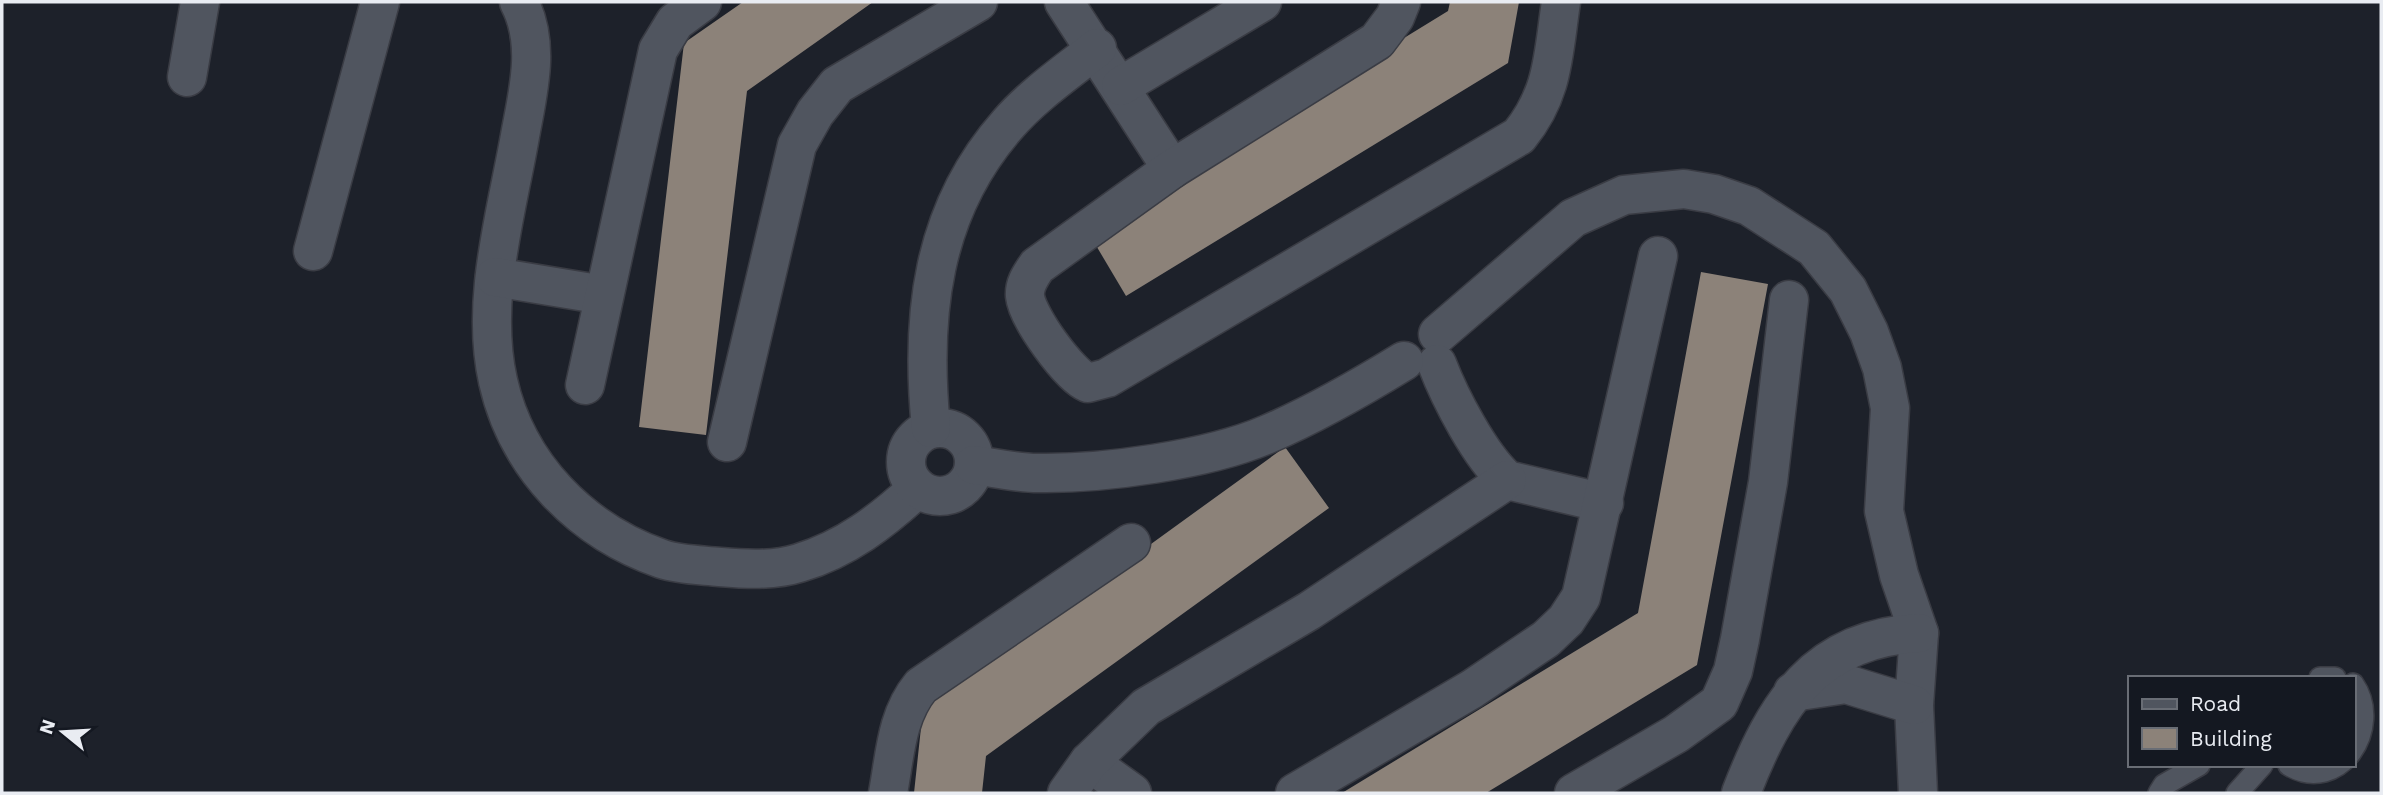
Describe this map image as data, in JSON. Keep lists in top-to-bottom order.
{
  "legend": ["Road", "Building"],
  "north": "left"
}
